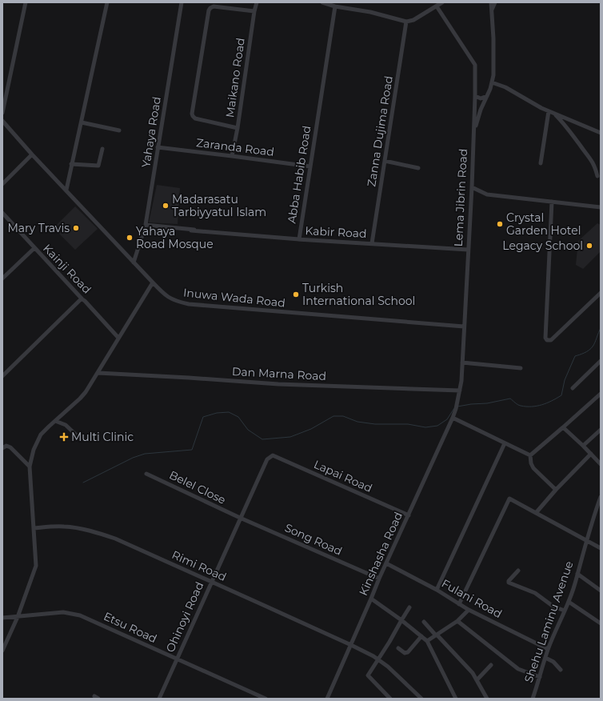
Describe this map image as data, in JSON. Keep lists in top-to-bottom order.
{
  "streets": {
    "street": [
      "Maikano Road",
      "Zanna Dujima Road",
      "Yahaya Road",
      "Zaranda Road",
      "Abba Habib Road",
      "Lema Jibrin Road",
      "Kabir Road",
      "Kainji Road",
      "Inuwa Wada Road",
      "Dan Marna Road",
      "Lapai Road",
      "Belel Close",
      "Song Road",
      "Kinshasha Road",
      "Rimi Road",
      "Fulani Road",
      "Ohinoyi Road",
      "Shehu Laminu Avenue",
      "Etsu Road"
    ]
  },
  "crossings": [
    ["Maikano Road", "Zaranda Road"],
    ["Zanna Dujima Road", "Kabir Road"],
    ["Yahaya Road", "Zaranda Road"],
    ["Yahaya Road", "Kabir Road"],
    ["Yahaya Road", "Inuwa Wada Road"],
    ["Zaranda Road", "Abba Habib Road"],
    ["Abba Habib Road", "Kabir Road"],
    ["Lema Jibrin Road", "Kabir Road"],
    ["Lema Jibrin Road", "Inuwa Wada Road"],
    ["Lema Jibrin Road", "Dan Marna Road"],
    ["Lema Jibrin Road", "Kinshasha Road"],
    ["Lapai Road", "Kinshasha Road"],
    ["Lapai Road", "Ohinoyi Road"],
    ["Belel Close", "Song Road"],
    ["Belel Close", "Ohinoyi Road"],
    ["Song Road", "Kinshasha Road"],
    ["Song Road", "Ohinoyi Road"],
    ["Kinshasha Road", "Rimi Road"],
    ["Kinshasha Road", "Fulani Road"],
    ["Rimi Road", "Ohinoyi Road"],
    ["Fulani Road", "Shehu Laminu Avenue"],
    ["Ohinoyi Road", "Etsu Road"]
  ],
  "places": {
    "other": [
      "Madarasatu Tarbiyyatul Islam",
      "Crystal Garden Hotel",
      "Mary Travis",
      "Yahaya Road Mosque",
      "Legacy School",
      "Turkish International School"
    ],
    "health": ["Multi Clinic"]
  }
}
